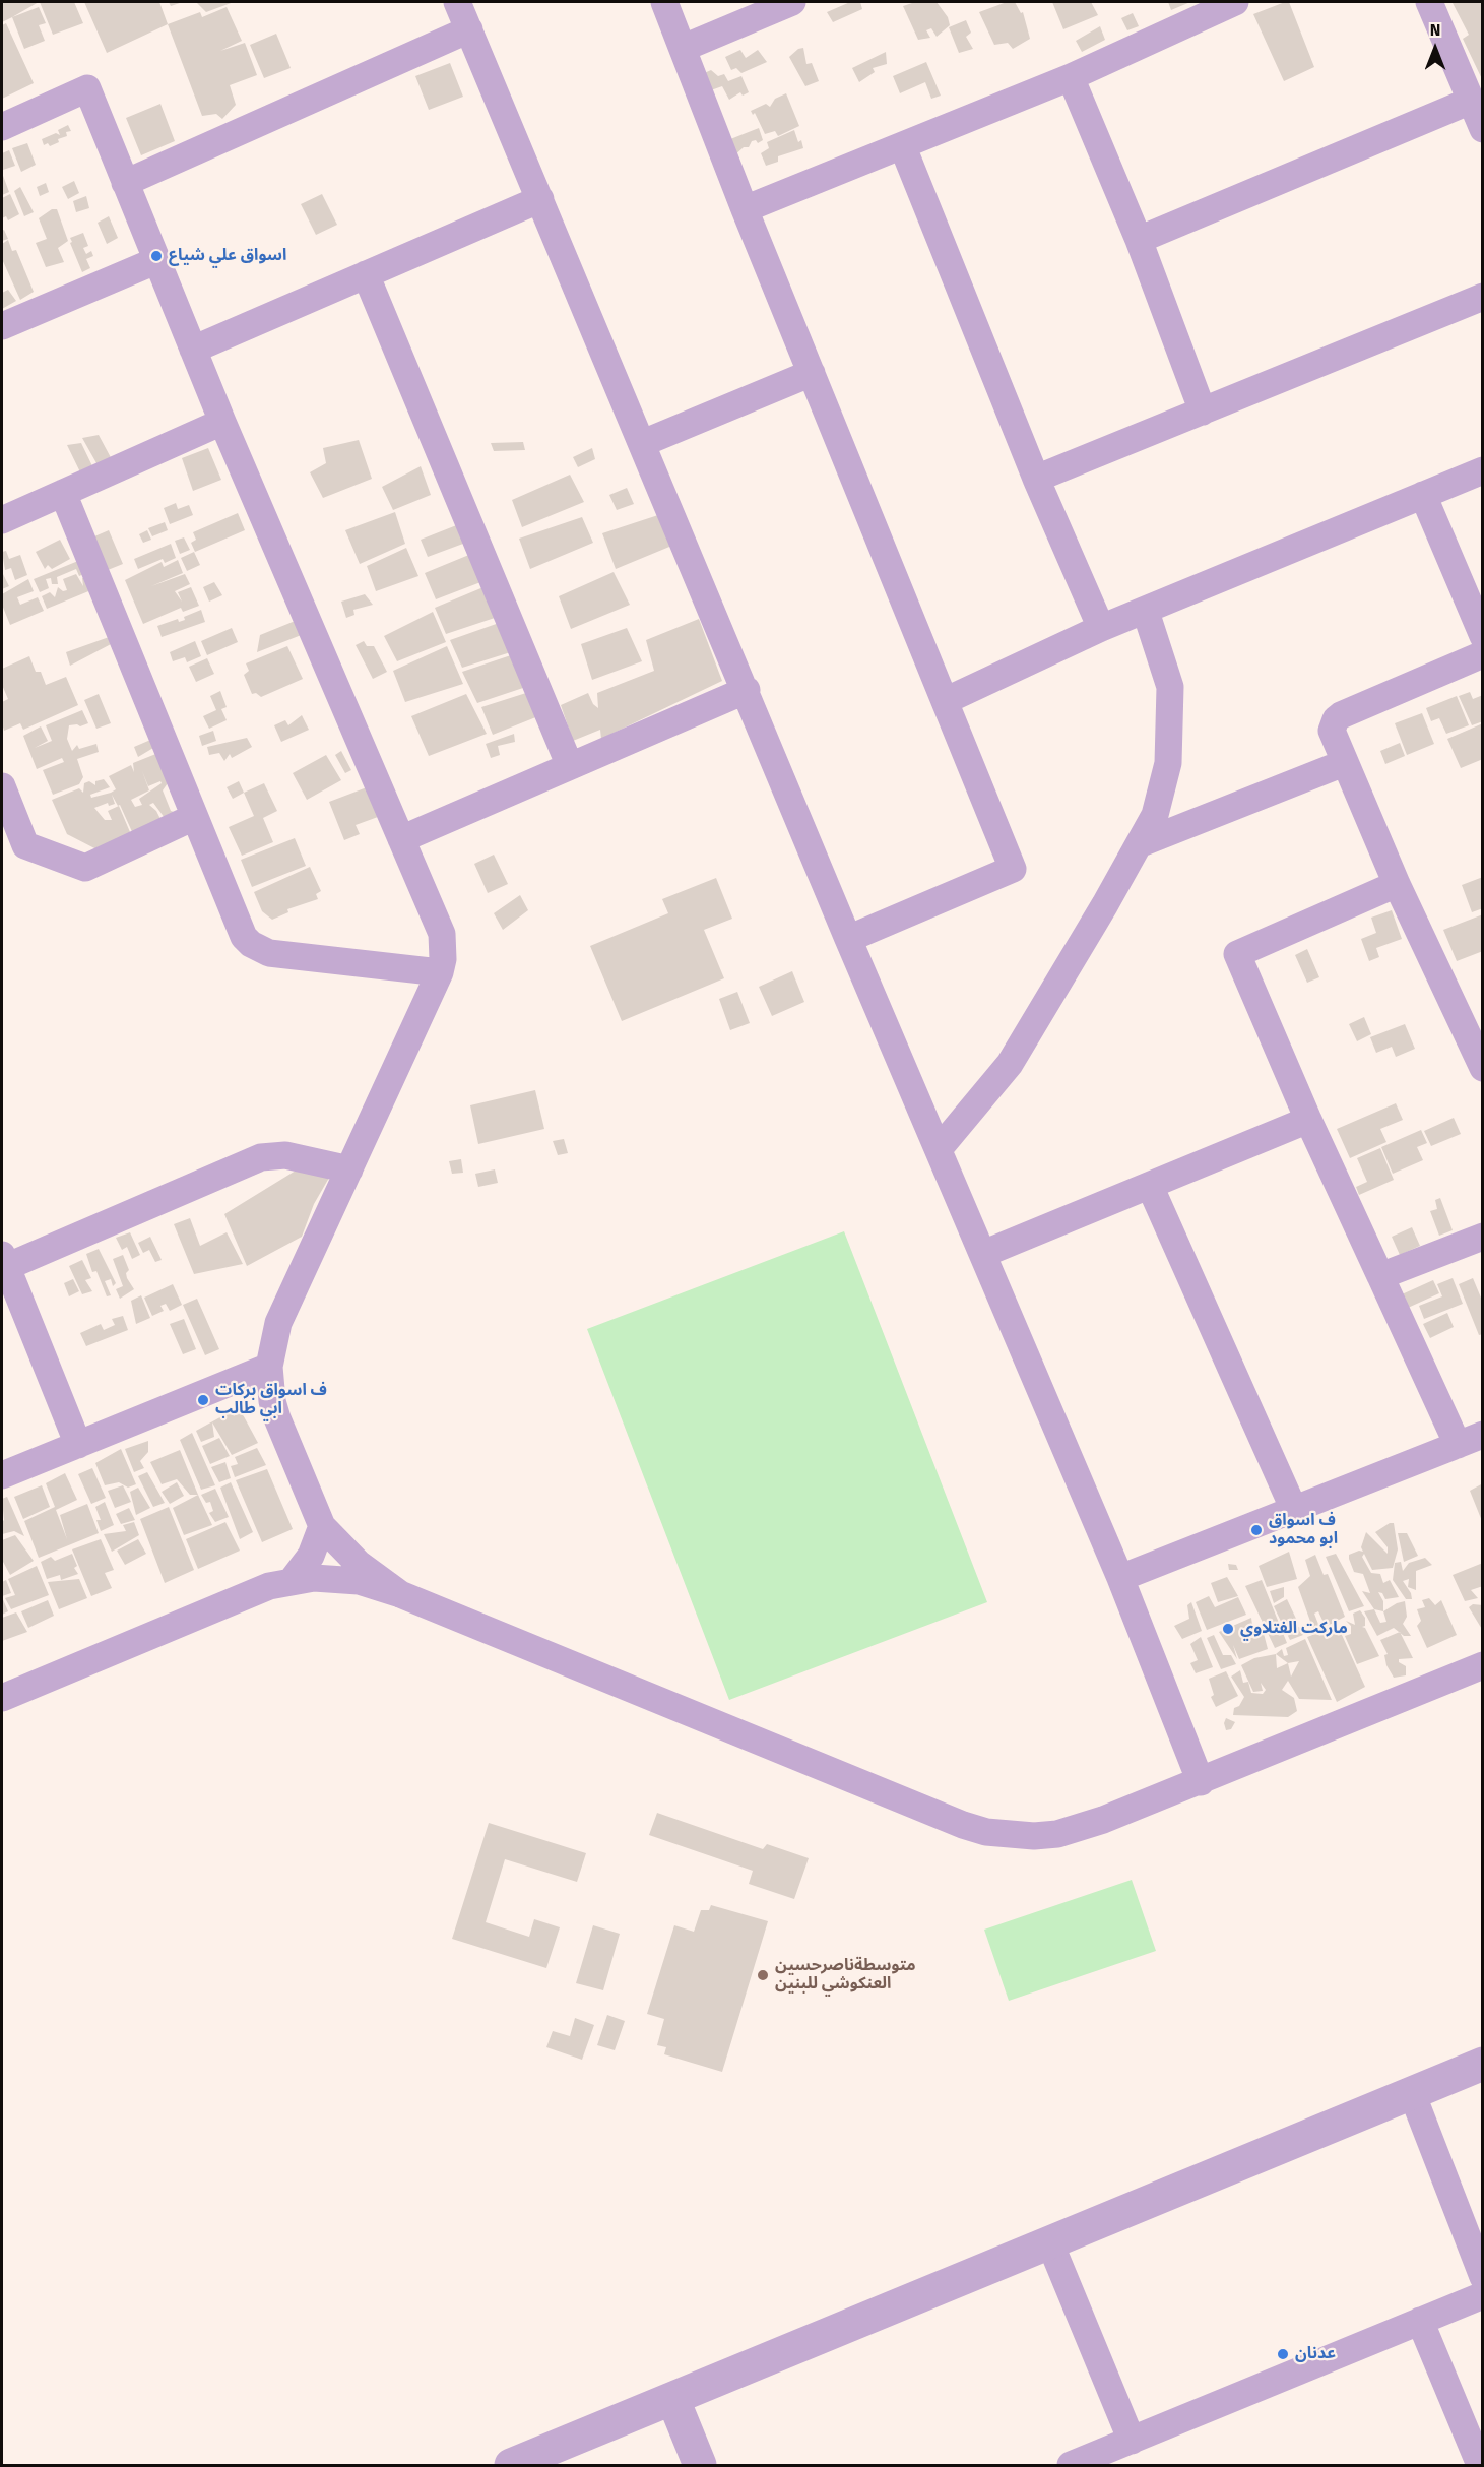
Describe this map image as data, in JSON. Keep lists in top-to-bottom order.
{
  "places": [
    "اسواق علي شياع",
    "ف اسواق بركات ابي طالب",
    "ف اسواق ابو محمود",
    "ماركت الفتلاوي",
    "متوسطةناصرحسين العنكوشي للبنين",
    "عدنان"
  ],
  "north": "top"
}
